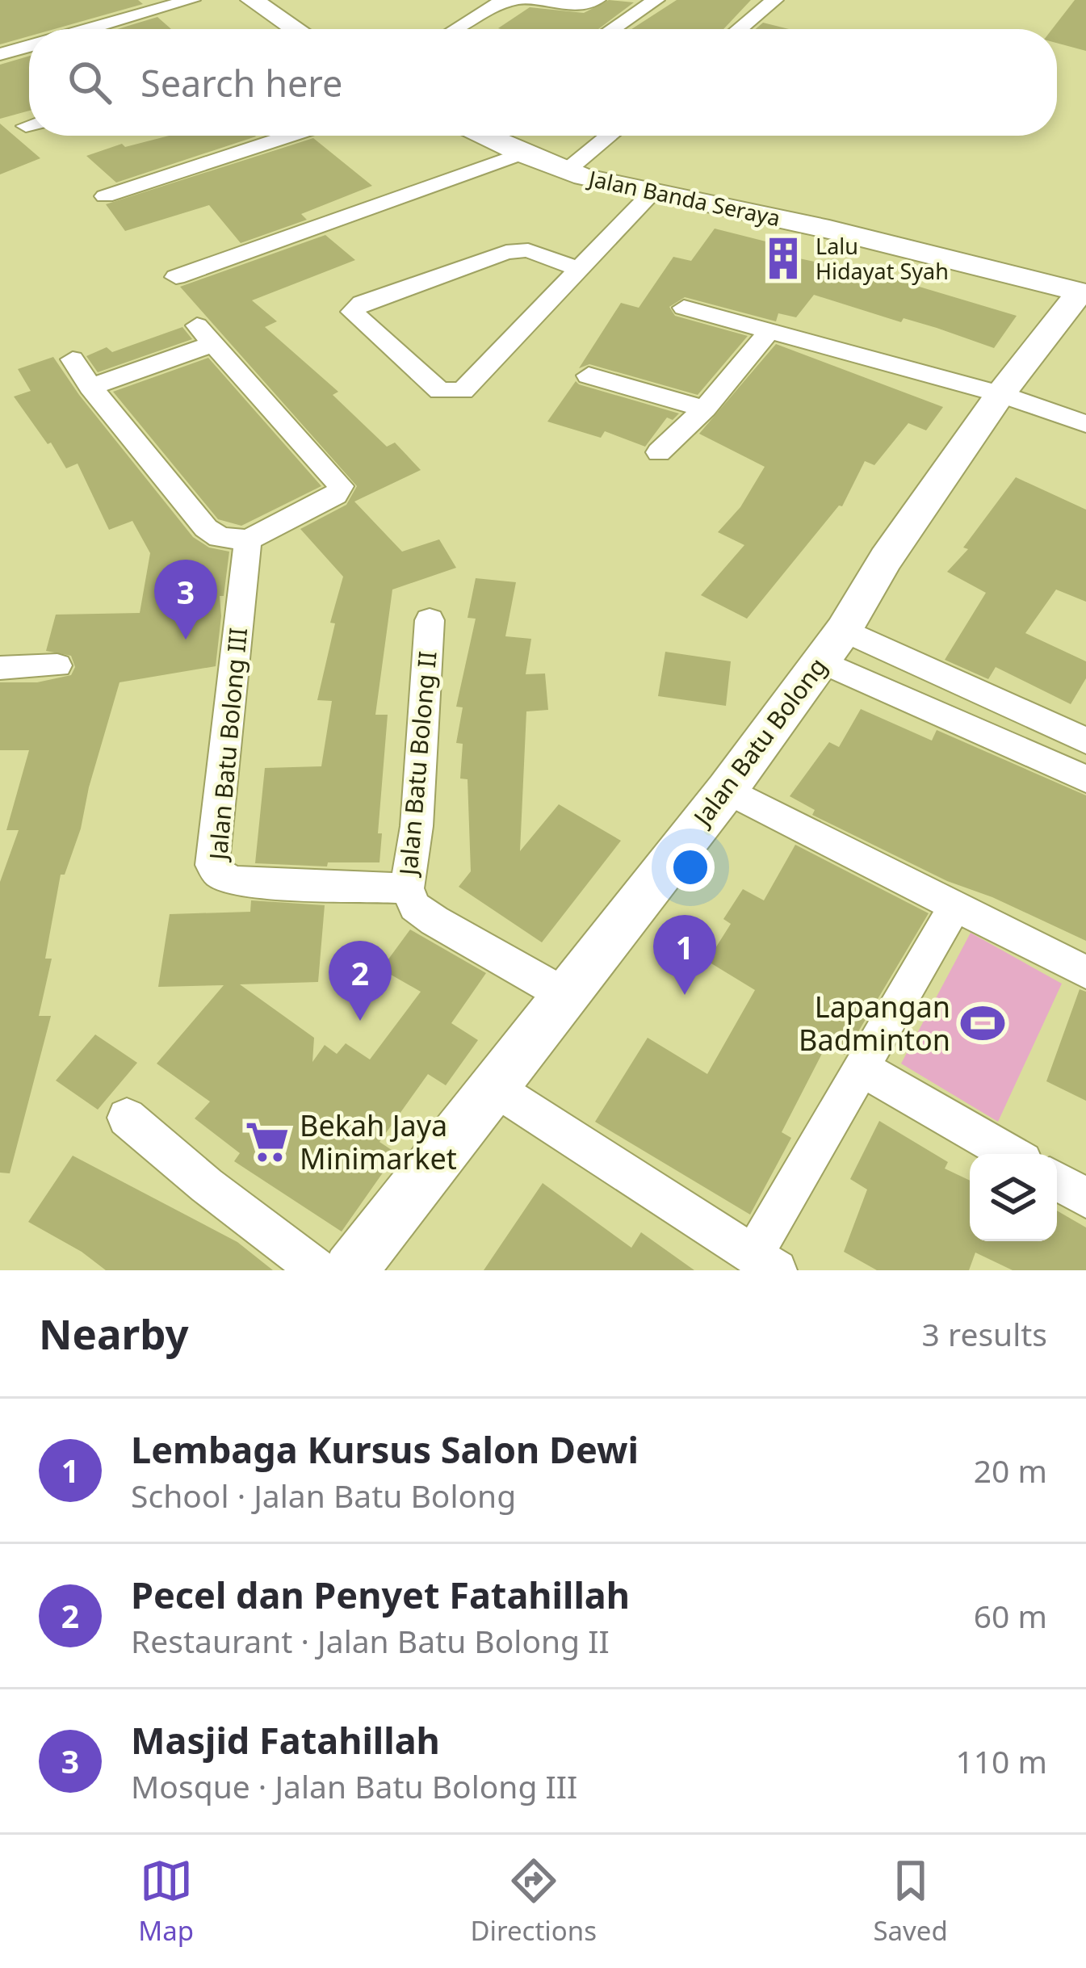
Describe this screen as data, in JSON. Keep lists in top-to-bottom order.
{
  "streets": {
    "street": [
      "Jalan Banda Seraya",
      "Jalan Batu Bolong",
      "Jalan Batu Bolong III",
      "Jalan Batu Bolong II"
    ]
  },
  "crossings": [
    ["Jalan Banda Seraya", "Jalan Batu Bolong"],
    ["Jalan Batu Bolong", "Jalan Batu Bolong II"],
    ["Jalan Batu Bolong III", "Jalan Batu Bolong II"]
  ],
  "places": {
    "building": ["Lalu Hidayat Syah"],
    "sports": ["Lapangan Badminton"],
    "supermarket": ["Bekah Jaya Minimarket"]
  },
  "page": {
    "search": "Search here",
    "pins": ["3", "1", "2"],
    "heading": ["Nearby", "3 results"],
    "list": [
      {
        "mark": "1",
        "name": "Lembaga Kursus Salon Dewi",
        "note": "School · Jalan Batu Bolong",
        "value": "20 m"
      },
      {
        "mark": "2",
        "name": "Pecel dan Penyet Fatahillah",
        "note": "Restaurant · Jalan Batu Bolong II",
        "value": "60 m"
      },
      {
        "mark": "3",
        "name": "Masjid Fatahillah",
        "note": "Mosque · Jalan Batu Bolong III",
        "value": "110 m"
      }
    ],
    "nav": ["Map", "Directions", "Saved"]
  }
}
